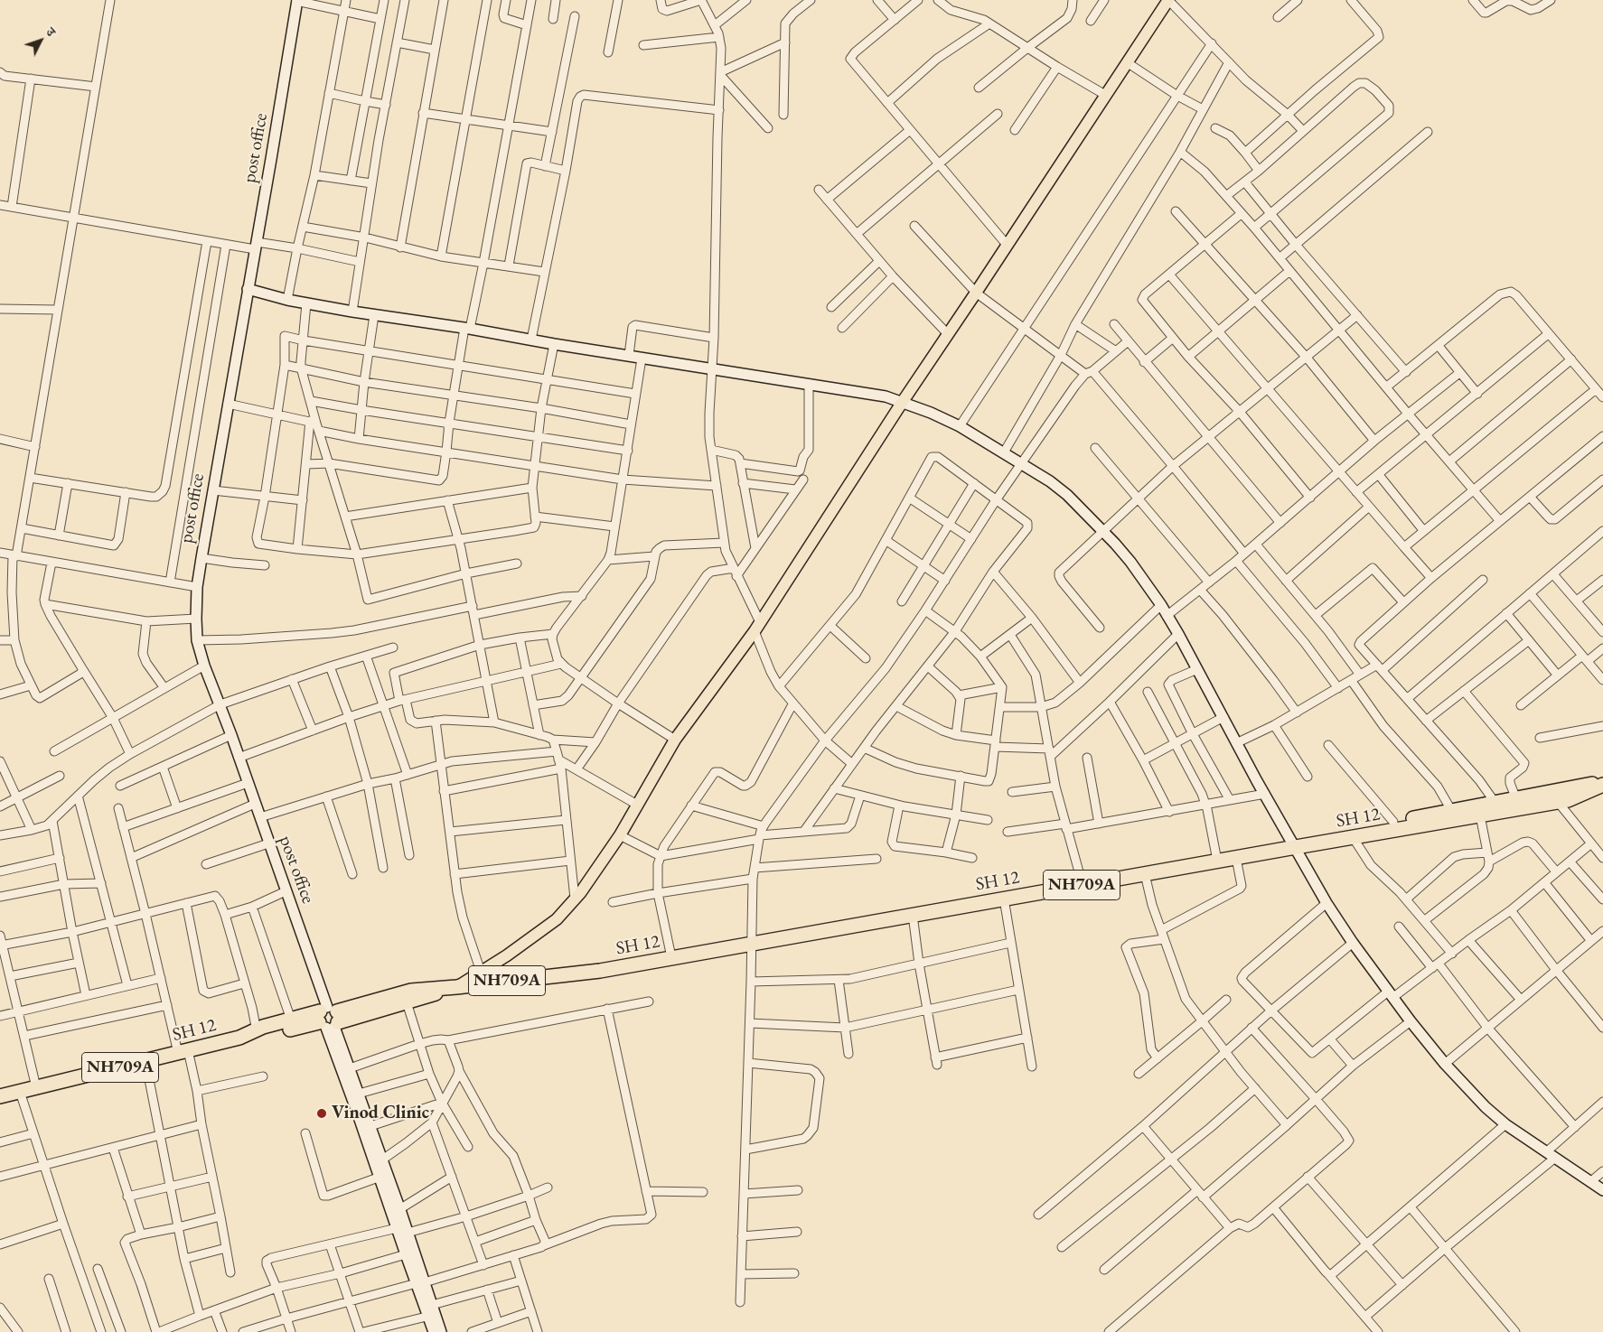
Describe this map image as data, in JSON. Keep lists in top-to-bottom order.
{
  "streets": {
    "highway": ["SH 12", "NH709A"],
    "street": ["post office"]
  },
  "crossings": [
    ["post office", "SH 12"]
  ],
  "places": ["Vinod Clinic"],
  "north": "top right"
}
